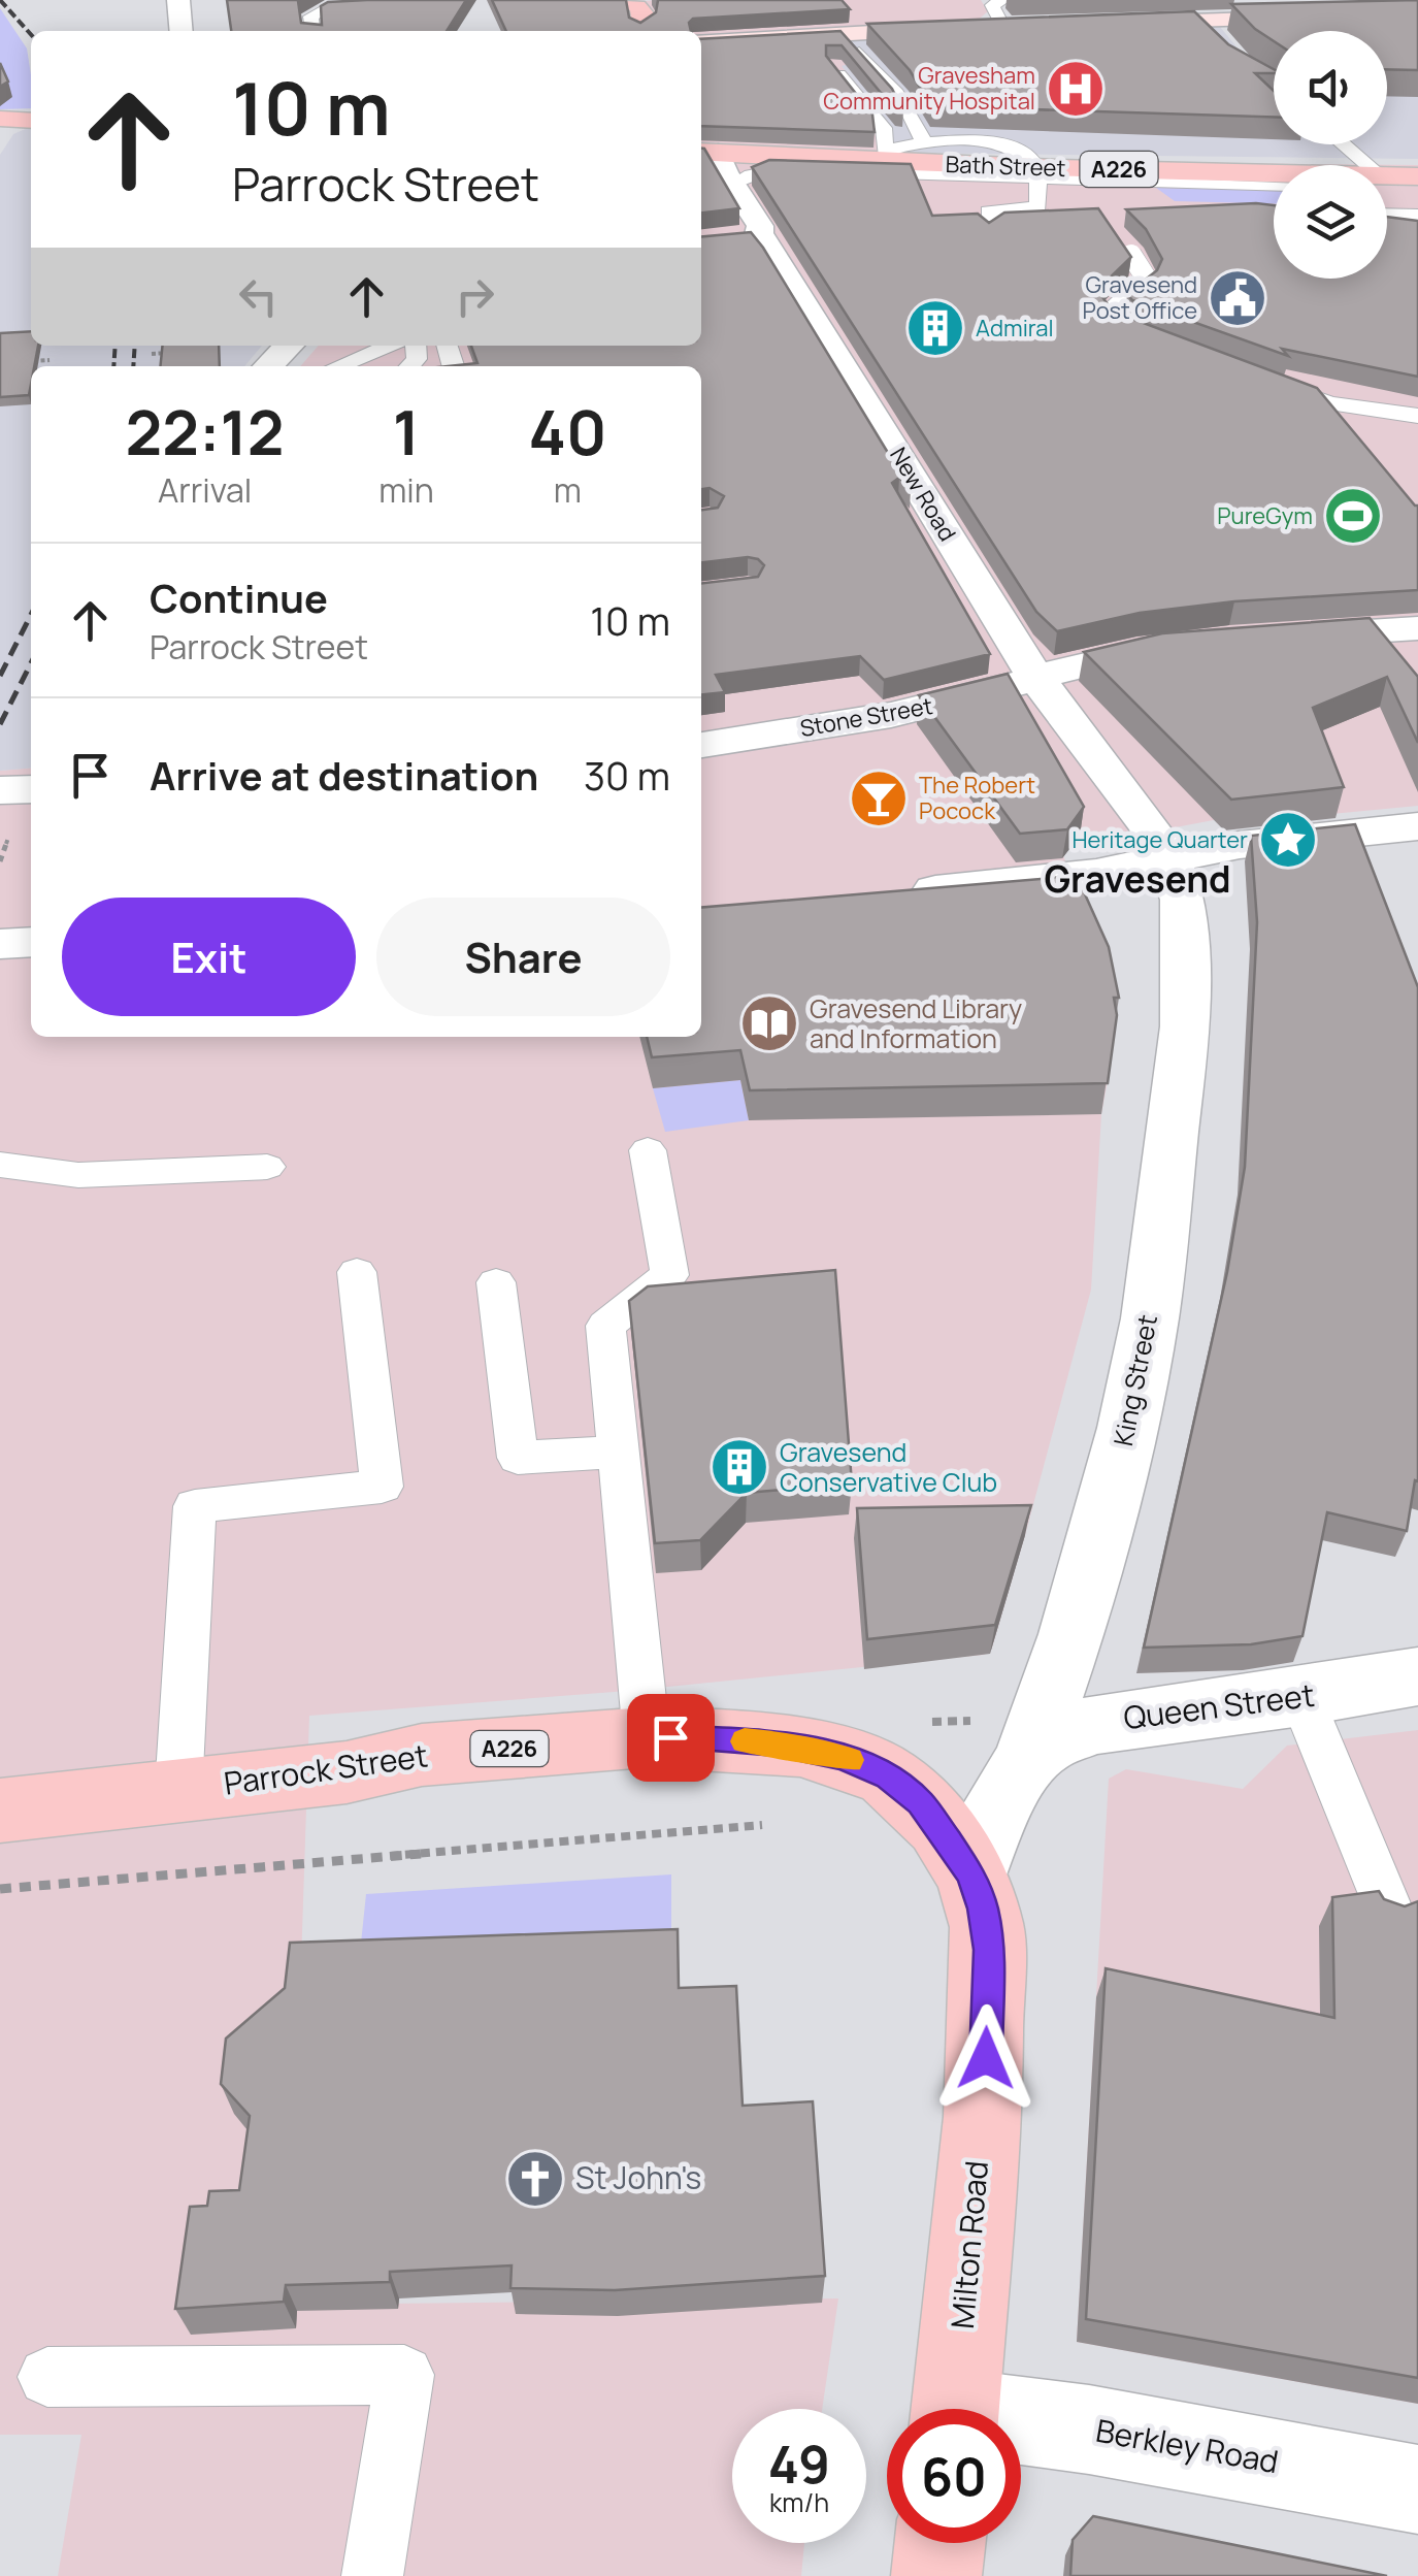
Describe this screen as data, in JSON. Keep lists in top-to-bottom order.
{
  "streets": {
    "main road": [
      "Bath Street",
      "A226",
      "Parrock Street",
      "Milton Road"
    ],
    "street": [
      "New Road",
      "Stone Street",
      "King Street",
      "Queen Street",
      "Berkley Road"
    ]
  },
  "crossings": [
    ["Bath Street", "New Road"],
    ["New Road", "Stone Street"],
    ["New Road", "King Street"],
    ["King Street", "Queen Street"],
    ["King Street", "Parrock Street"],
    ["King Street", "Milton Road"],
    ["Parrock Street", "Milton Road"]
  ],
  "districts": ["Gravesend"],
  "places": {
    "hospital": ["Gravesham Community Hospital"],
    "public building": ["Gravesend Post Office"],
    "building": ["Admiral", "Gravesend Conservative Club"],
    "sports": ["PureGym"],
    "bar": ["The Robert Pocock"],
    "place": ["Heritage Quarter"],
    "library": ["Gravesend Library and Information"],
    "church": ["St John's"]
  },
  "page": {
    "turn": ["10 m", "Parrock Street"],
    "eta": [
      "22:12",
      "Arrival",
      "1",
      "min",
      "40",
      "m"
    ],
    "list": [
      {
        "name": "Continue",
        "note": "Parrock Street",
        "value": "10 m"
      },
      {
        "name": "Arrive at destination",
        "value": "30 m"
      }
    ],
    "buttons": ["Exit", "Share"],
    "speed": "49 km/h",
    "limit": "60"
  }
}
